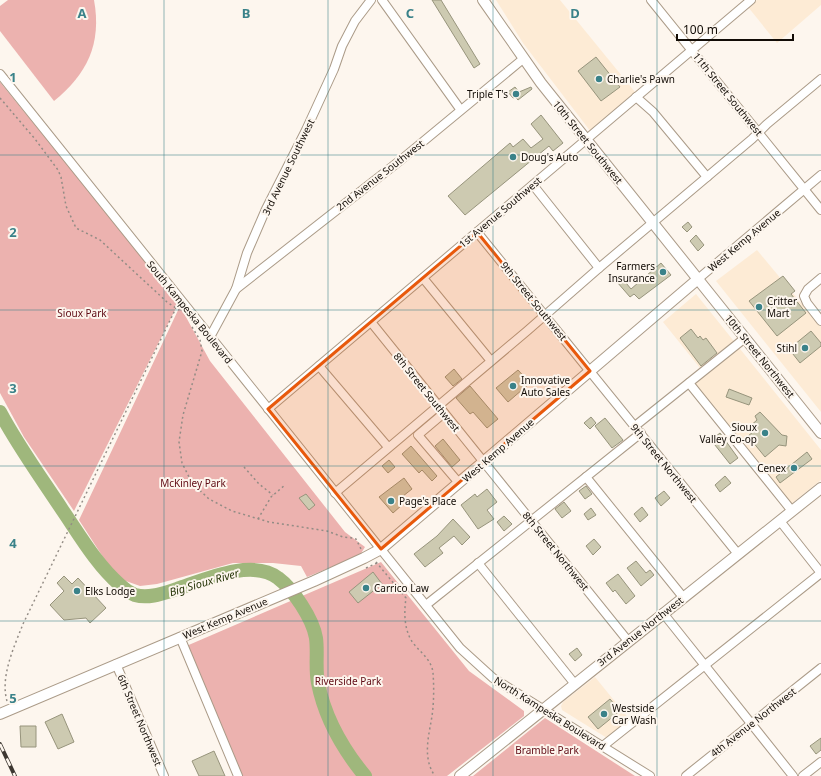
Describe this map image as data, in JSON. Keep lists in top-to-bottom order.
{
  "streets": {
    "main road": [
      "10th Street Southwest",
      "West Kemp Avenue",
      "10th Street Northwest",
      "3rd Avenue Northwest"
    ],
    "street": [
      "11th Street Southwest",
      "3rd Avenue Southwest",
      "2nd Avenue Southwest",
      "1st Avenue Southwest",
      "9th Street Southwest",
      "South Kampeska Boulevard",
      "8th Street Southwest",
      "9th Street Northwest",
      "8th Street Northwest",
      "North Kampeska Boulevard",
      "6th Street Northwest",
      "4th Avenue Northwest"
    ]
  },
  "crossings": [
    ["11th Street Southwest", "1st Avenue Southwest"],
    ["11th Street Southwest", "West Kemp Avenue"],
    ["10th Street Southwest", "2nd Avenue Southwest"],
    ["10th Street Southwest", "1st Avenue Southwest"],
    ["10th Street Southwest", "West Kemp Avenue"],
    ["10th Street Southwest", "10th Street Northwest"],
    ["3rd Avenue Southwest", "2nd Avenue Southwest"],
    ["3rd Avenue Southwest", "South Kampeska Boulevard"],
    ["1st Avenue Southwest", "9th Street Southwest"],
    ["1st Avenue Southwest", "South Kampeska Boulevard"],
    ["1st Avenue Southwest", "8th Street Southwest"],
    ["West Kemp Avenue", "9th Street Southwest"],
    ["West Kemp Avenue", "South Kampeska Boulevard"],
    ["West Kemp Avenue", "10th Street Northwest"],
    ["West Kemp Avenue", "8th Street Southwest"],
    ["West Kemp Avenue", "9th Street Northwest"],
    ["West Kemp Avenue", "8th Street Northwest"],
    ["West Kemp Avenue", "North Kampeska Boulevard"],
    ["West Kemp Avenue", "6th Street Northwest"],
    ["9th Street Southwest", "9th Street Northwest"],
    ["South Kampeska Boulevard", "North Kampeska Boulevard"],
    ["8th Street Southwest", "8th Street Northwest"],
    ["9th Street Northwest", "3rd Avenue Northwest"],
    ["8th Street Northwest", "3rd Avenue Northwest"],
    ["3rd Avenue Northwest", "North Kampeska Boulevard"]
  ],
  "water": ["Big Sioux River"],
  "parks": [
    "Sioux Park",
    "McKinley Park",
    "Riverside Park",
    "Bramble Park"
  ],
  "places": [
    "Charlie's Pawn",
    "Triple T's",
    "Doug's Auto",
    "Farmers Insurance",
    "Critter Mart",
    "Stihl",
    "Innovative Auto Sales",
    "Sioux Valley Co-op",
    "Cenex",
    "Page's Place",
    "Carrico Law",
    "Elks Lodge",
    "Westside Car Wash"
  ],
  "scale_bar": "100 m",
  "grid": {
    "columns": [
      "A",
      "B",
      "C",
      "D"
    ],
    "rows": [
      "1",
      "2",
      "3",
      "4",
      "5"
    ]
  }
}
